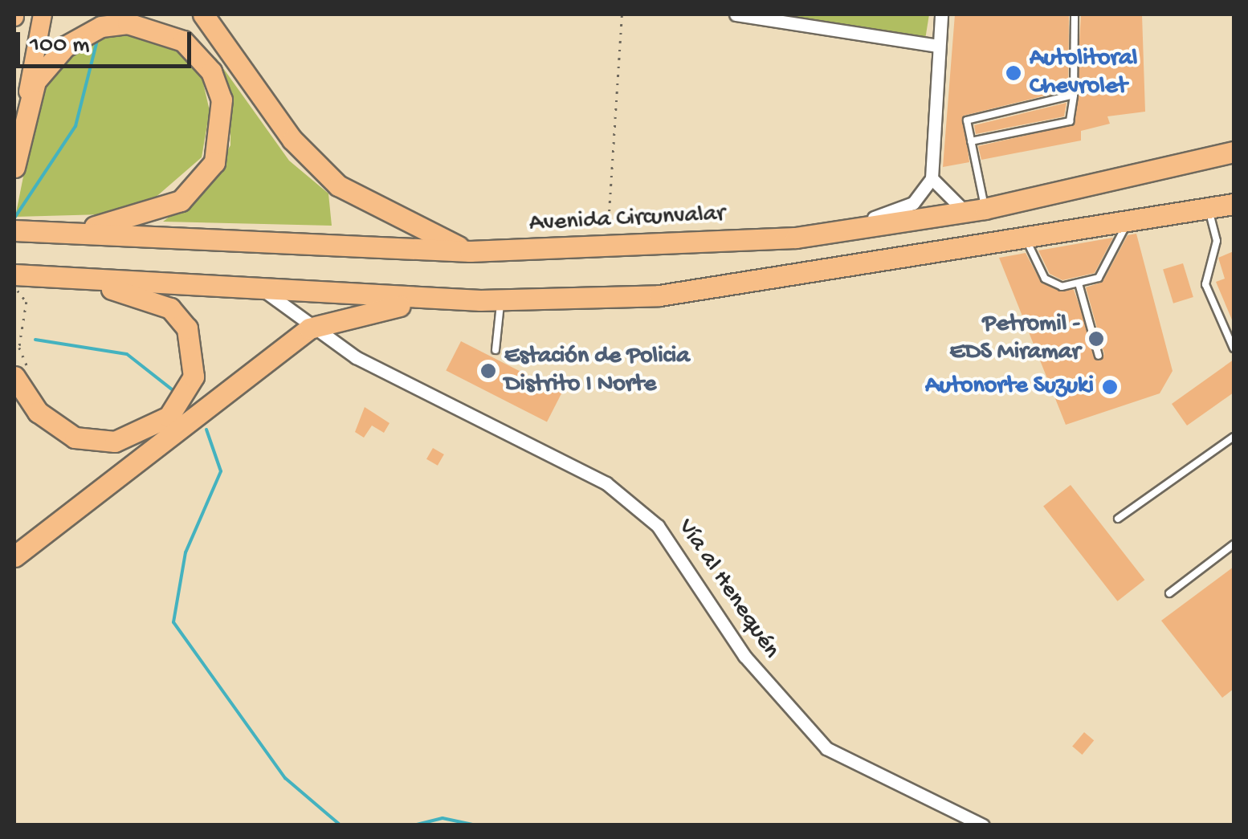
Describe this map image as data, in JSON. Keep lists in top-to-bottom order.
{
  "streets": {
    "highway": ["Avenida Circunvalar"],
    "street": ["Vía al Henequén"]
  },
  "places": [
    "Autolitoral Chevrolet",
    "Petromil - EDS Miramar",
    "Estación de Policia Distrito I Norte",
    "Autonorte Suzuki"
  ],
  "scale_bar": "100 m"
}
